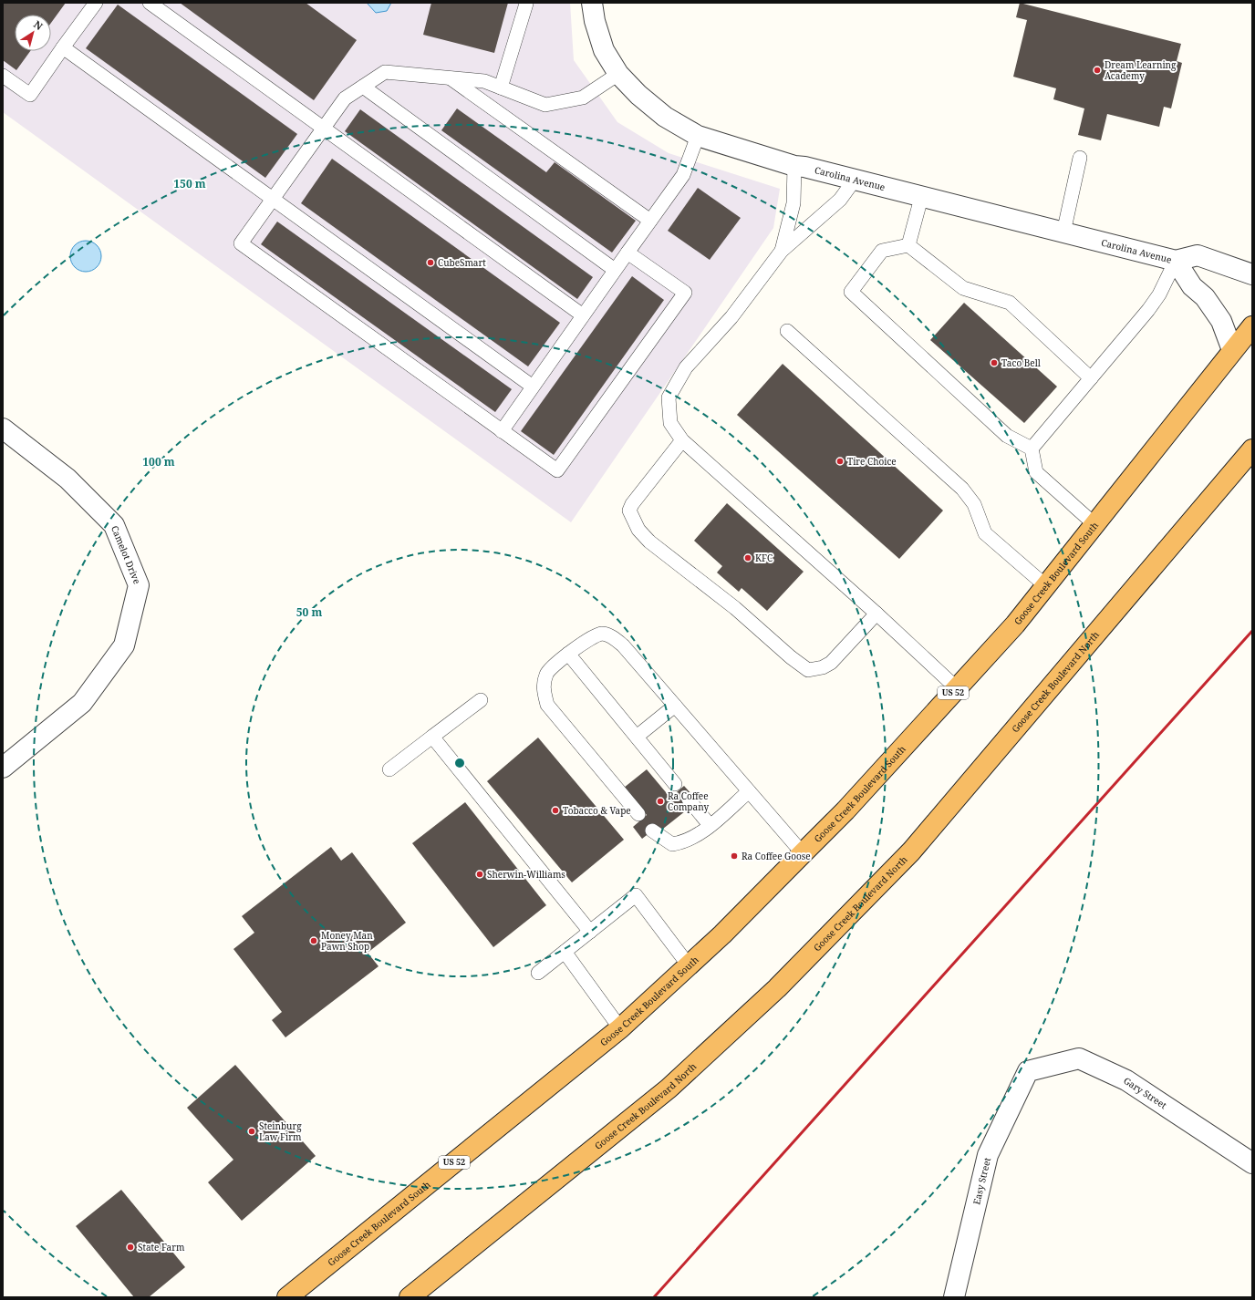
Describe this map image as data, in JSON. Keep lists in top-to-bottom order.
{
  "streets": {
    "highway": ["Goose Creek Boulevard South", "Goose Creek Boulevard North", "US 52"],
    "street": [
      "Carolina Avenue",
      "Camelot Drive",
      "Gary Street",
      "Easy Street"
    ]
  },
  "crossings": [
    ["Carolina Avenue", "Goose Creek Boulevard South"],
    ["Gary Street", "Easy Street"]
  ],
  "places": [
    "Dream Learning Academy",
    "CubeSmart",
    "Taco Bell",
    "Tire Choice",
    "KFC",
    "Ra Coffee Company",
    "Tobacco & Vape",
    "Ra Coffee Goose",
    "Sherwin-Williams",
    "Money Man Pawn Shop",
    "Steinburg Law Firm",
    "State Farm"
  ],
  "north": "top right",
  "rings": ["150 m", "100 m", "50 m"]
}
